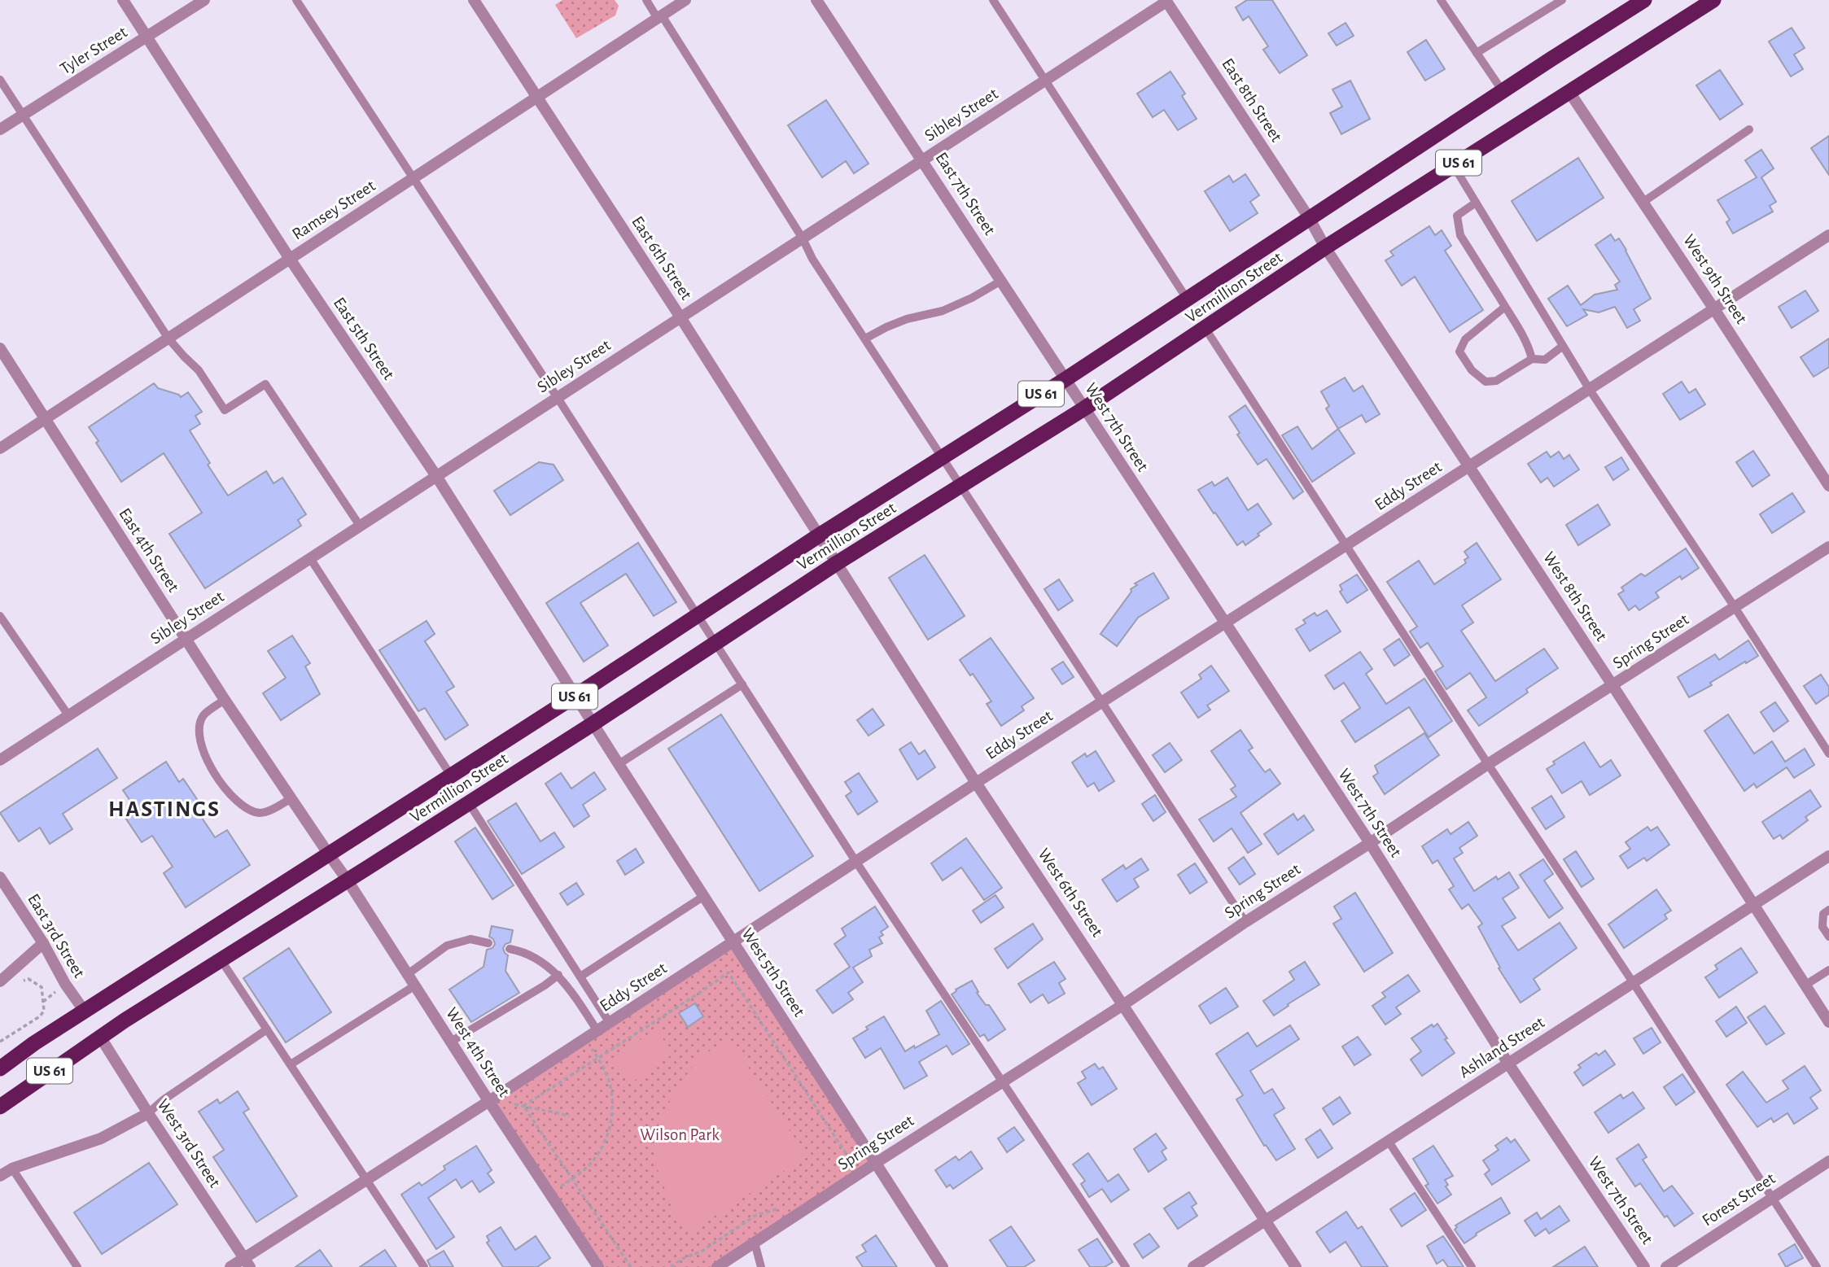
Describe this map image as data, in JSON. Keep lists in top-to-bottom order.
{
  "streets": {
    "highway": ["US 61", "Vermillion Street"],
    "street": [
      "Tyler Street",
      "East 8th Street",
      "Sibley Street",
      "East 7th Street",
      "Ramsey Street",
      "East 6th Street",
      "West 9th Street",
      "East 5th Street",
      "West 7th Street",
      "Eddy Street",
      "East 4th Street",
      "West 8th Street",
      "Spring Street",
      "West 6th Street",
      "East 3rd Street",
      "West 5th Street",
      "Ashland Street",
      "West 4th Street",
      "West 3rd Street",
      "Forest Street"
    ]
  },
  "crossings": [
    ["Tyler Street", "East 5th Street"],
    ["East 8th Street", "Sibley Street"],
    ["East 8th Street", "Vermillion Street"],
    ["East 8th Street", "West 8th Street"],
    ["Sibley Street", "East 7th Street"],
    ["Sibley Street", "East 6th Street"],
    ["Sibley Street", "East 5th Street"],
    ["Sibley Street", "East 4th Street"],
    ["East 7th Street", "Vermillion Street"],
    ["East 7th Street", "West 7th Street"],
    ["Ramsey Street", "East 6th Street"],
    ["Ramsey Street", "East 5th Street"],
    ["Ramsey Street", "East 4th Street"],
    ["East 6th Street", "Vermillion Street"],
    ["East 6th Street", "West 6th Street"],
    ["West 9th Street", "Vermillion Street"],
    ["West 9th Street", "Eddy Street"],
    ["Vermillion Street", "East 5th Street"],
    ["Vermillion Street", "West 7th Street"],
    ["Vermillion Street", "East 4th Street"],
    ["Vermillion Street", "West 8th Street"],
    ["Vermillion Street", "West 6th Street"],
    ["Vermillion Street", "East 3rd Street"],
    ["Vermillion Street", "West 5th Street"],
    ["Vermillion Street", "West 4th Street"],
    ["Vermillion Street", "West 3rd Street"],
    ["East 5th Street", "West 5th Street"],
    ["West 7th Street", "Eddy Street"],
    ["West 7th Street", "Spring Street"],
    ["West 7th Street", "Ashland Street"],
    ["Eddy Street", "West 8th Street"],
    ["Eddy Street", "West 6th Street"],
    ["Eddy Street", "West 5th Street"],
    ["Eddy Street", "West 4th Street"],
    ["Eddy Street", "West 3rd Street"],
    ["East 4th Street", "West 4th Street"],
    ["West 8th Street", "Spring Street"],
    ["West 8th Street", "Ashland Street"],
    ["Spring Street", "West 6th Street"],
    ["Spring Street", "West 5th Street"],
    ["West 6th Street", "Ashland Street"]
  ],
  "districts": ["HASTINGS"],
  "parks": ["Wilson Park"]
}
